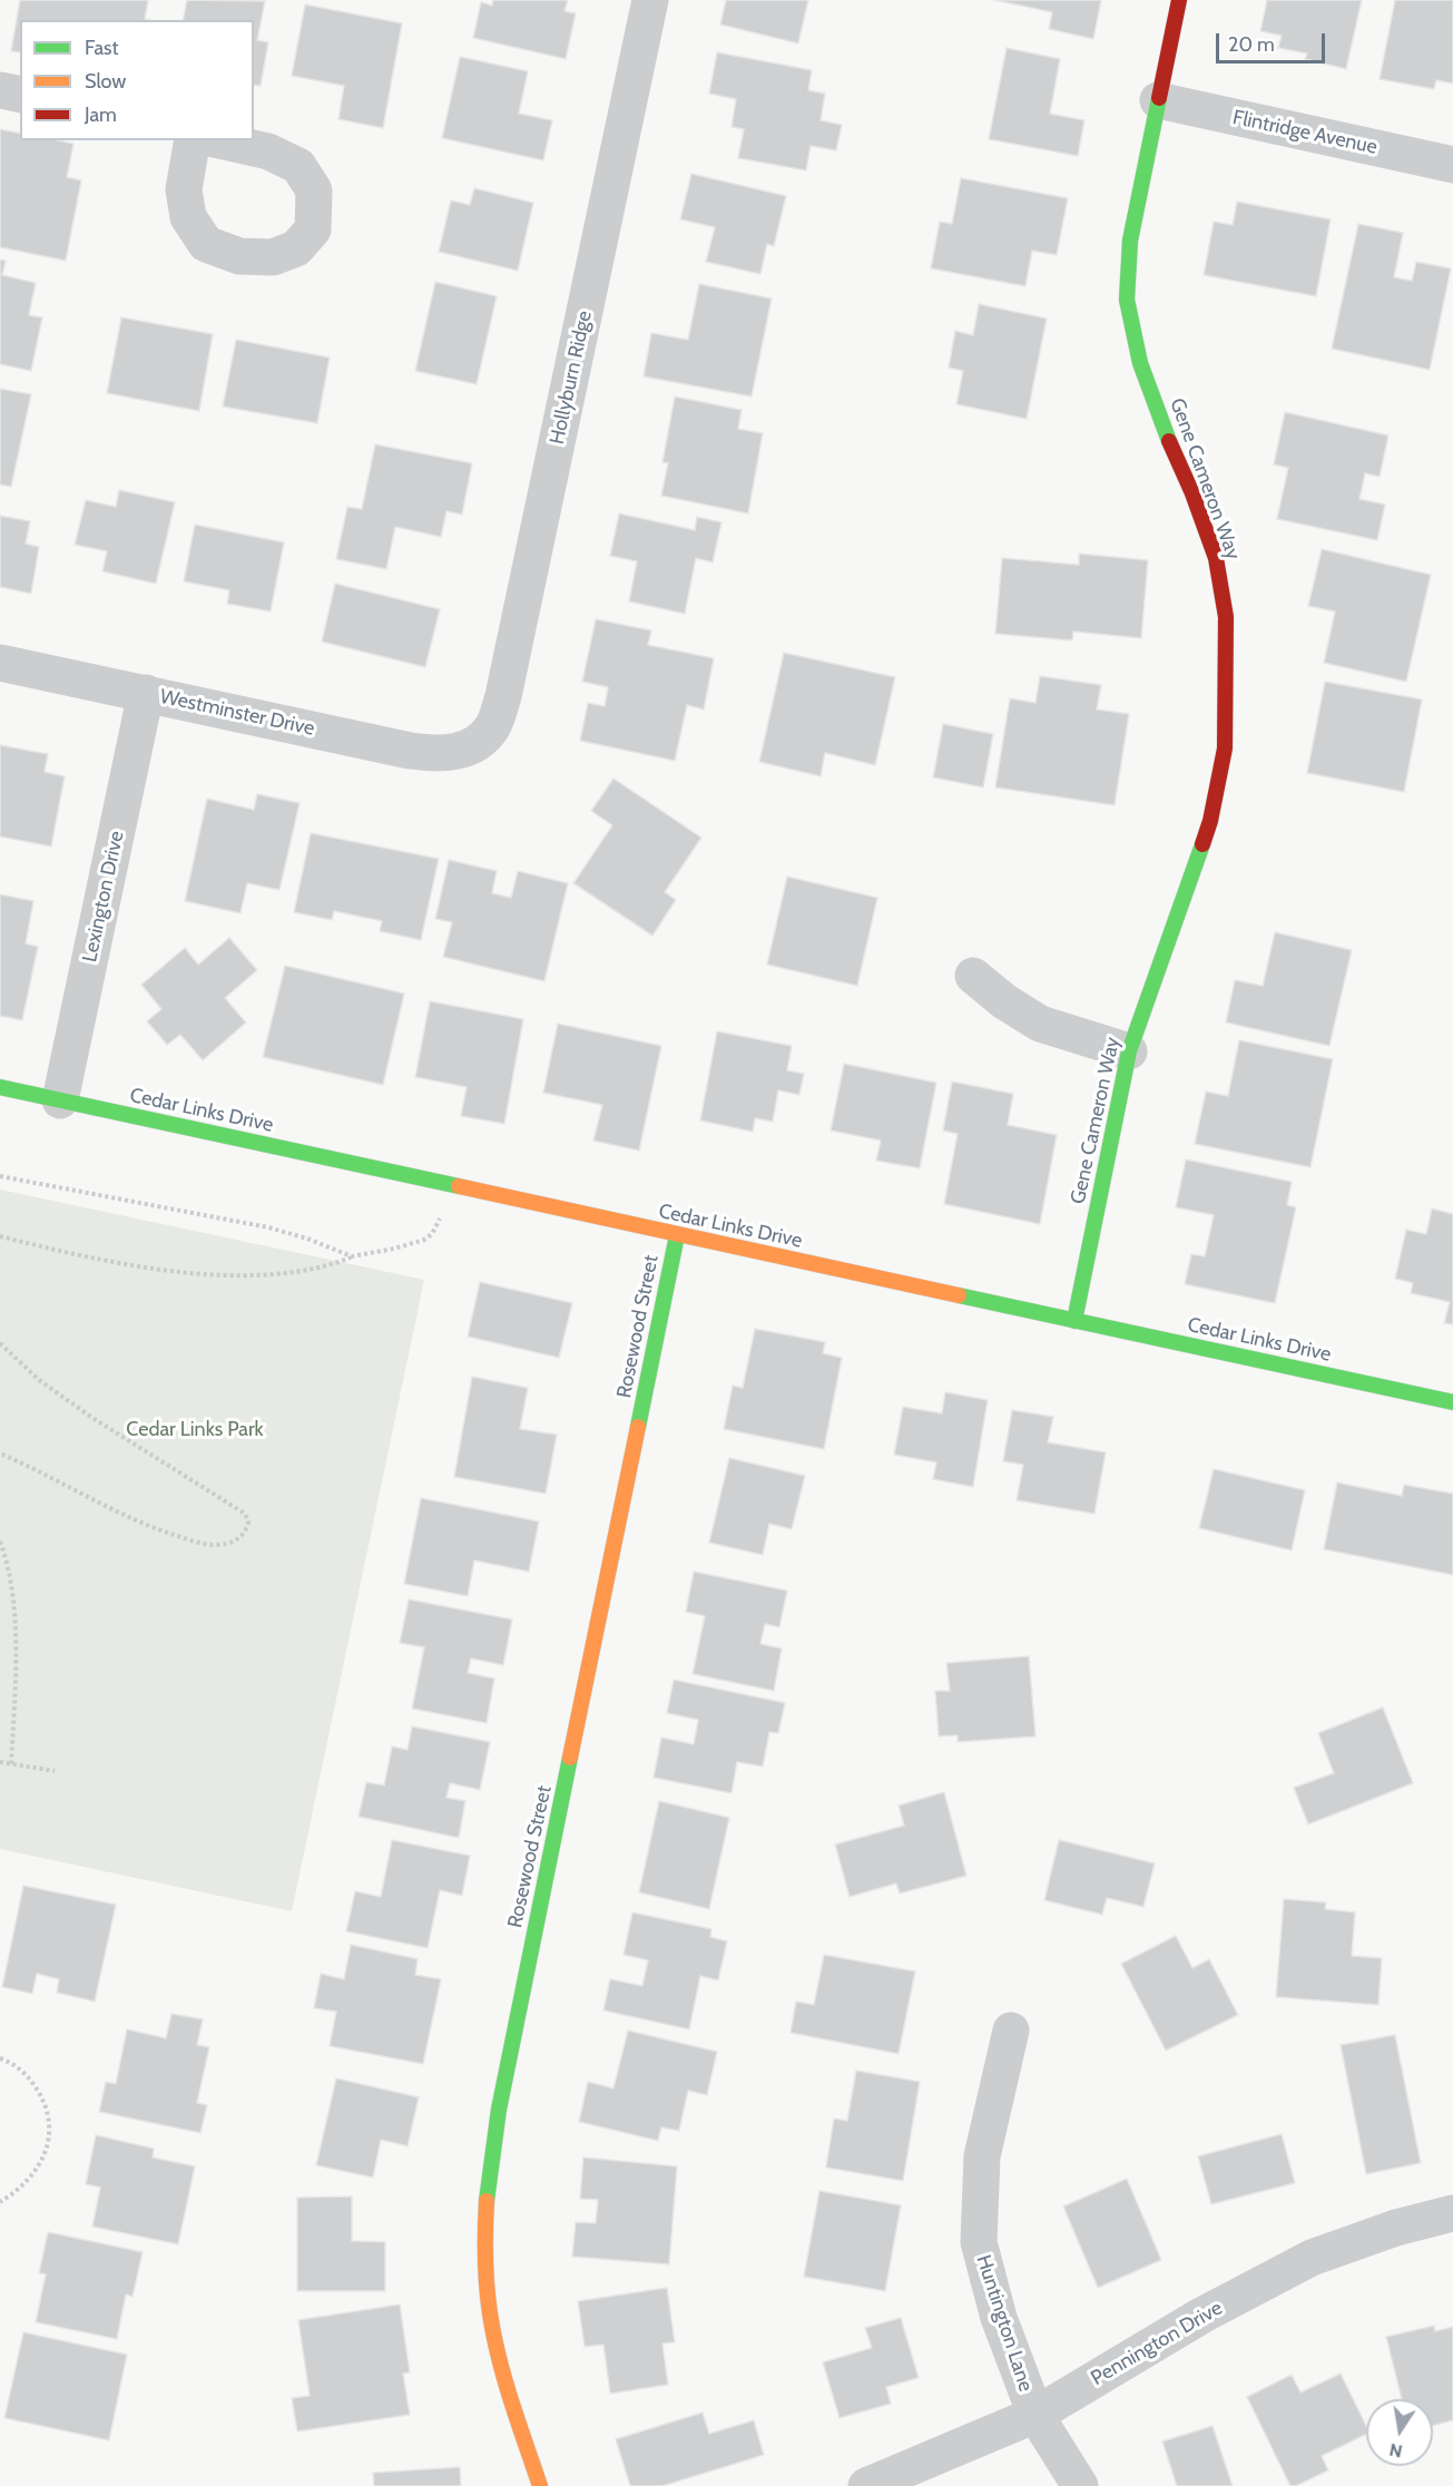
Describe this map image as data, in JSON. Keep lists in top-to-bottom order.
{
  "streets": {
    "street": [
      "Flintridge Avenue",
      "Hollyburn Ridge",
      "Gene Cameron Way",
      "Westminster Drive",
      "Lexington Drive",
      "Cedar Links Drive",
      "Rosewood Street",
      "Huntington Lane",
      "Pennington Drive"
    ]
  },
  "crossings": [
    ["Flintridge Avenue", "Gene Cameron Way"],
    ["Hollyburn Ridge", "Westminster Drive"],
    ["Gene Cameron Way", "Cedar Links Drive"],
    ["Westminster Drive", "Lexington Drive"],
    ["Lexington Drive", "Cedar Links Drive"],
    ["Cedar Links Drive", "Rosewood Street"],
    ["Huntington Lane", "Pennington Drive"]
  ],
  "parks": ["Cedar Links Park"],
  "legend": ["Fast", "Slow", "Jam"],
  "scale_bar": "20 m",
  "north": "bottom"
}
